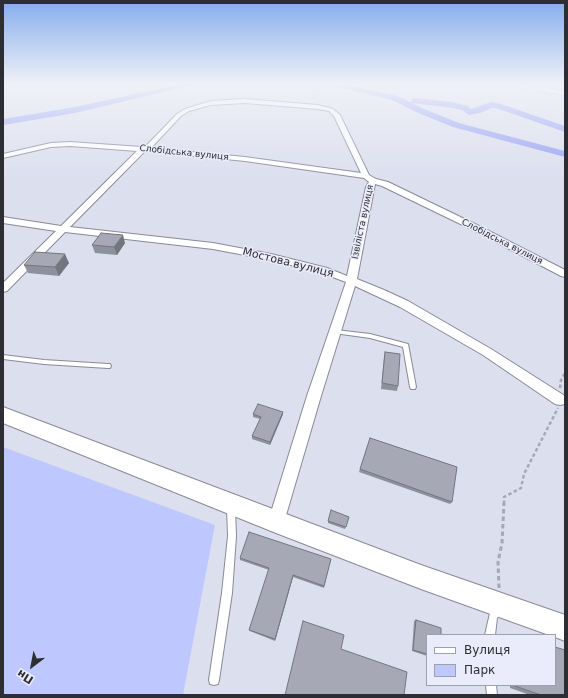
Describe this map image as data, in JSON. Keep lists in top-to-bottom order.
{
  "streets": {
    "street": ["Слобідська вулиця", "Ізвіліста вулиця", "Мостова вулиця"]
  },
  "crossings": [
    ["Слобідська вулиця", "Ізвіліста вулиця"],
    ["Ізвіліста вулиця", "Мостова вулиця"]
  ],
  "legend": ["Вулиця", "Парк"],
  "north": "bottom left"
}
